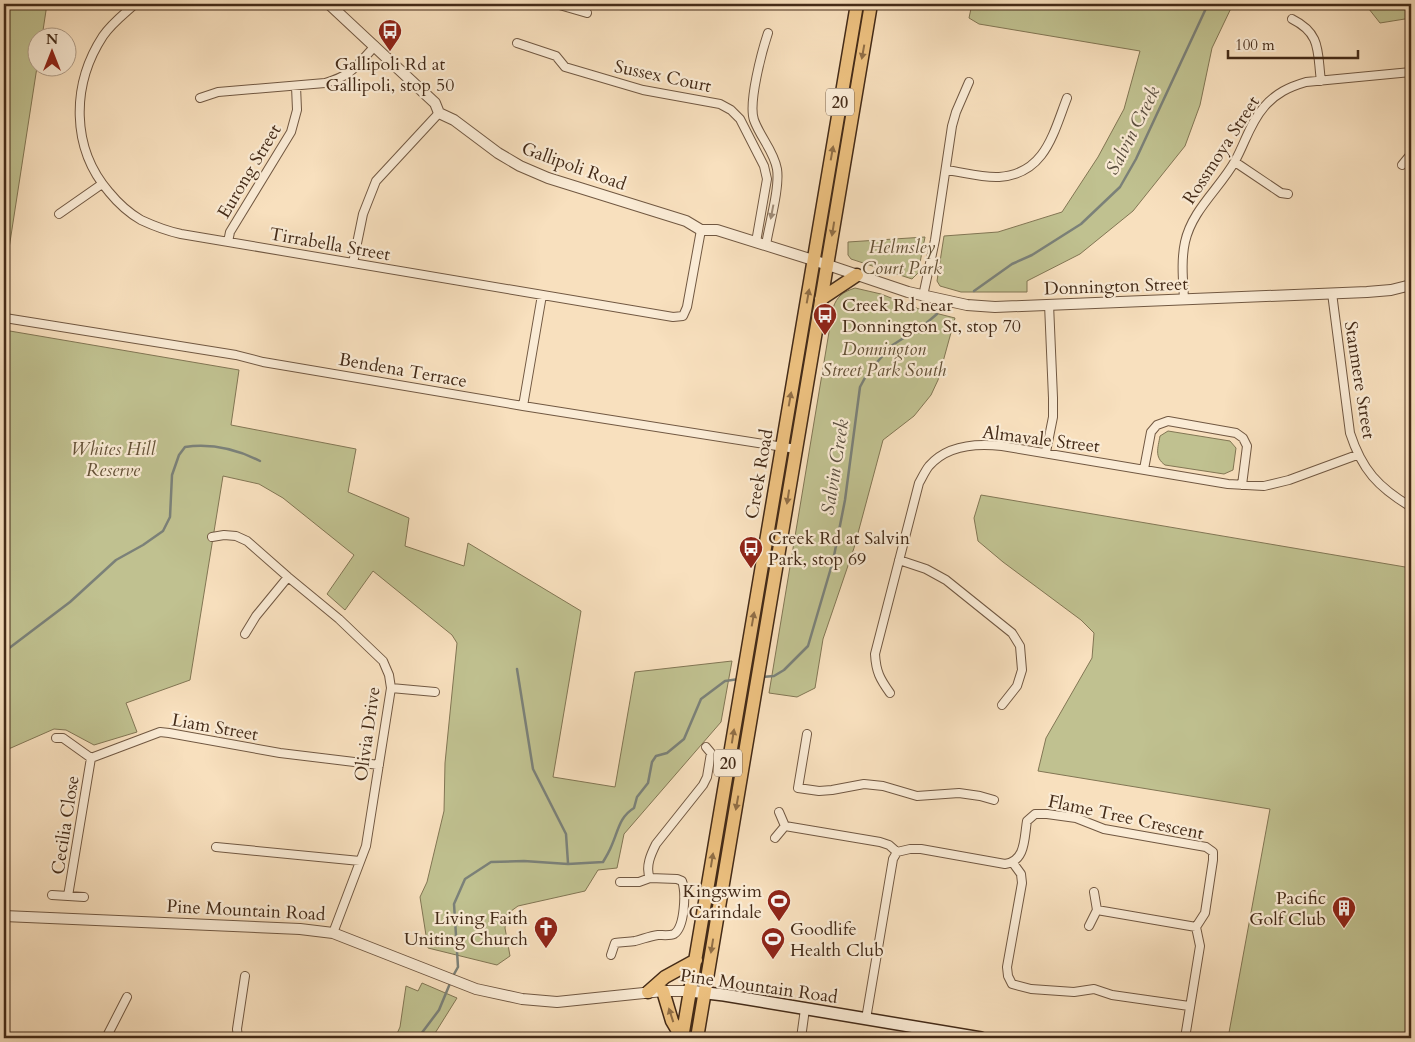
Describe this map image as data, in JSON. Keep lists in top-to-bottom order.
{
  "streets": {
    "main road": ["20", "Creek Road", "Pine Mountain Road"],
    "street": [
      "Sussex Court",
      "Rossmoya Street",
      "Gallipoli Road",
      "Eurong Street",
      "Tirrabella Street",
      "Donnington Street",
      "Bendena Terrace",
      "Stanmere Street",
      "Almavale Street",
      "Liam Street",
      "Olivia Drive",
      "Flame Tree Crescent",
      "Cecilia Close"
    ]
  },
  "crossings": [
    ["Sussex Court", "Gallipoli Road"],
    ["Rossmoya Street", "Donnington Street"],
    ["Gallipoli Road", "Tirrabella Street"],
    ["Gallipoli Road", "Donnington Street"],
    ["Gallipoli Road", "Creek Road"],
    ["Eurong Street", "Tirrabella Street"],
    ["Donnington Street", "Stanmere Street"],
    ["Donnington Street", "Creek Road"],
    ["Bendena Terrace", "Creek Road"],
    ["Stanmere Street", "Almavale Street"],
    ["Creek Road", "Pine Mountain Road"],
    ["Liam Street", "Olivia Drive"],
    ["Liam Street", "Cecilia Close"],
    ["Olivia Drive", "Pine Mountain Road"]
  ],
  "water": ["Salvin Creek"],
  "parks": ["Helmsley Court Park", "Donnington Street Park South", "Whites Hill Reserve"],
  "places": {
    "bus stop": ["Gallipoli Rd at Gallipoli, stop 50", "Creek Rd near Donnington St, stop 70", "Creek Rd at Salvin Park, stop 69"],
    "sports": ["Kingswim Carindale", "Goodlife Health Club"],
    "building": ["Pacific Golf Club"],
    "church": ["Living Faith Uniting Church"]
  },
  "scale_bar": "100 m",
  "north": "top"
}
